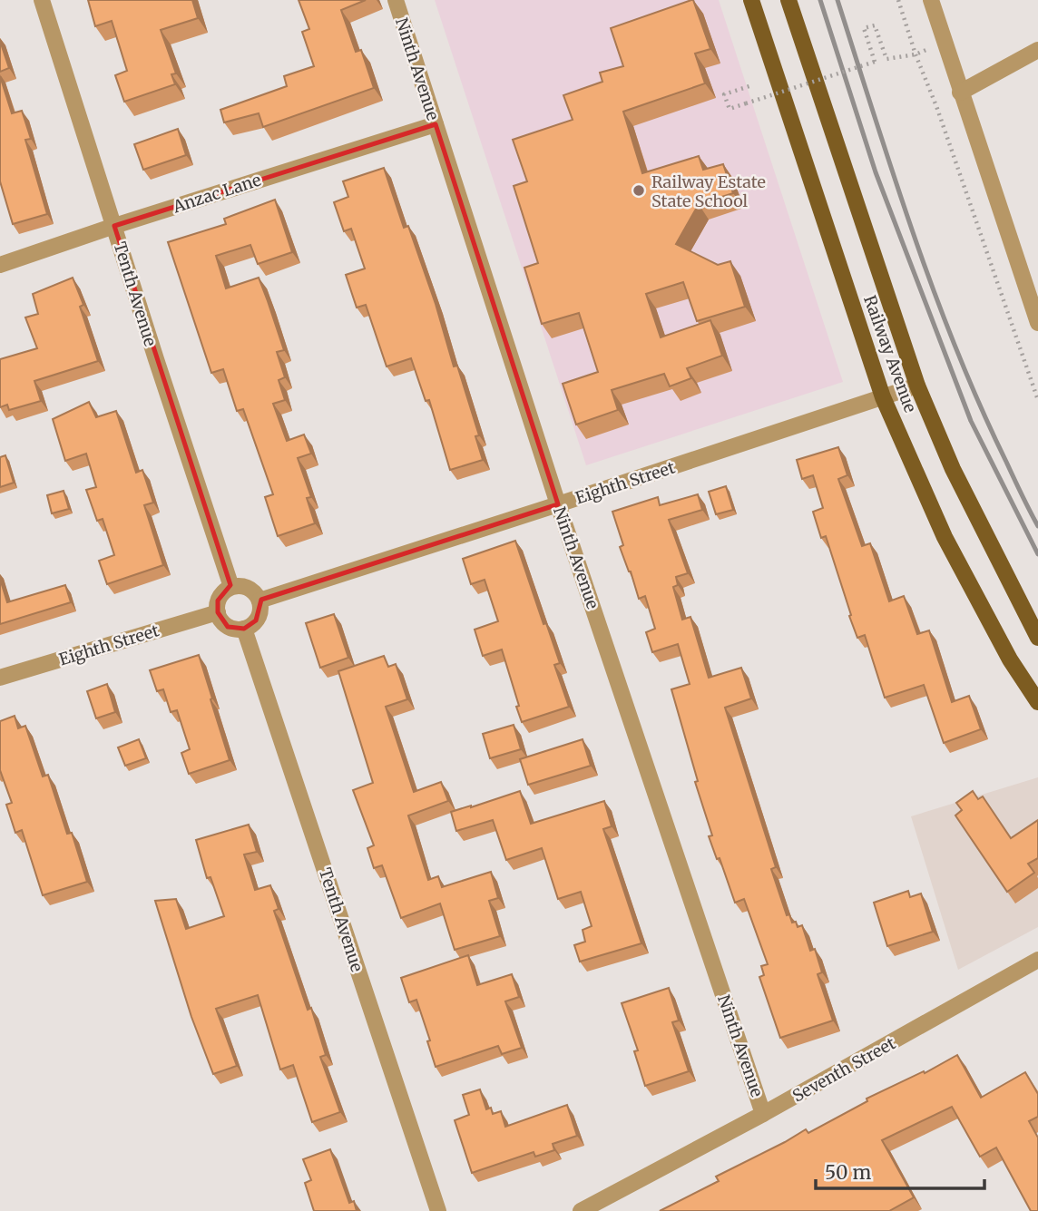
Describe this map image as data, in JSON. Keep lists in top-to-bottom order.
{
  "streets": {
    "main road": ["Railway Avenue"],
    "street": [
      "Ninth Avenue",
      "Anzac Lane",
      "Tenth Avenue",
      "Eighth Street",
      "Seventh Street"
    ]
  },
  "crossings": [
    ["Ninth Avenue", "Anzac Lane"],
    ["Ninth Avenue", "Eighth Street"],
    ["Ninth Avenue", "Seventh Street"],
    ["Anzac Lane", "Tenth Avenue"],
    ["Tenth Avenue", "Eighth Street"],
    ["Railway Avenue", "Eighth Street"]
  ],
  "places": ["Railway Estate State School"],
  "scale_bar": "50 m"
}
